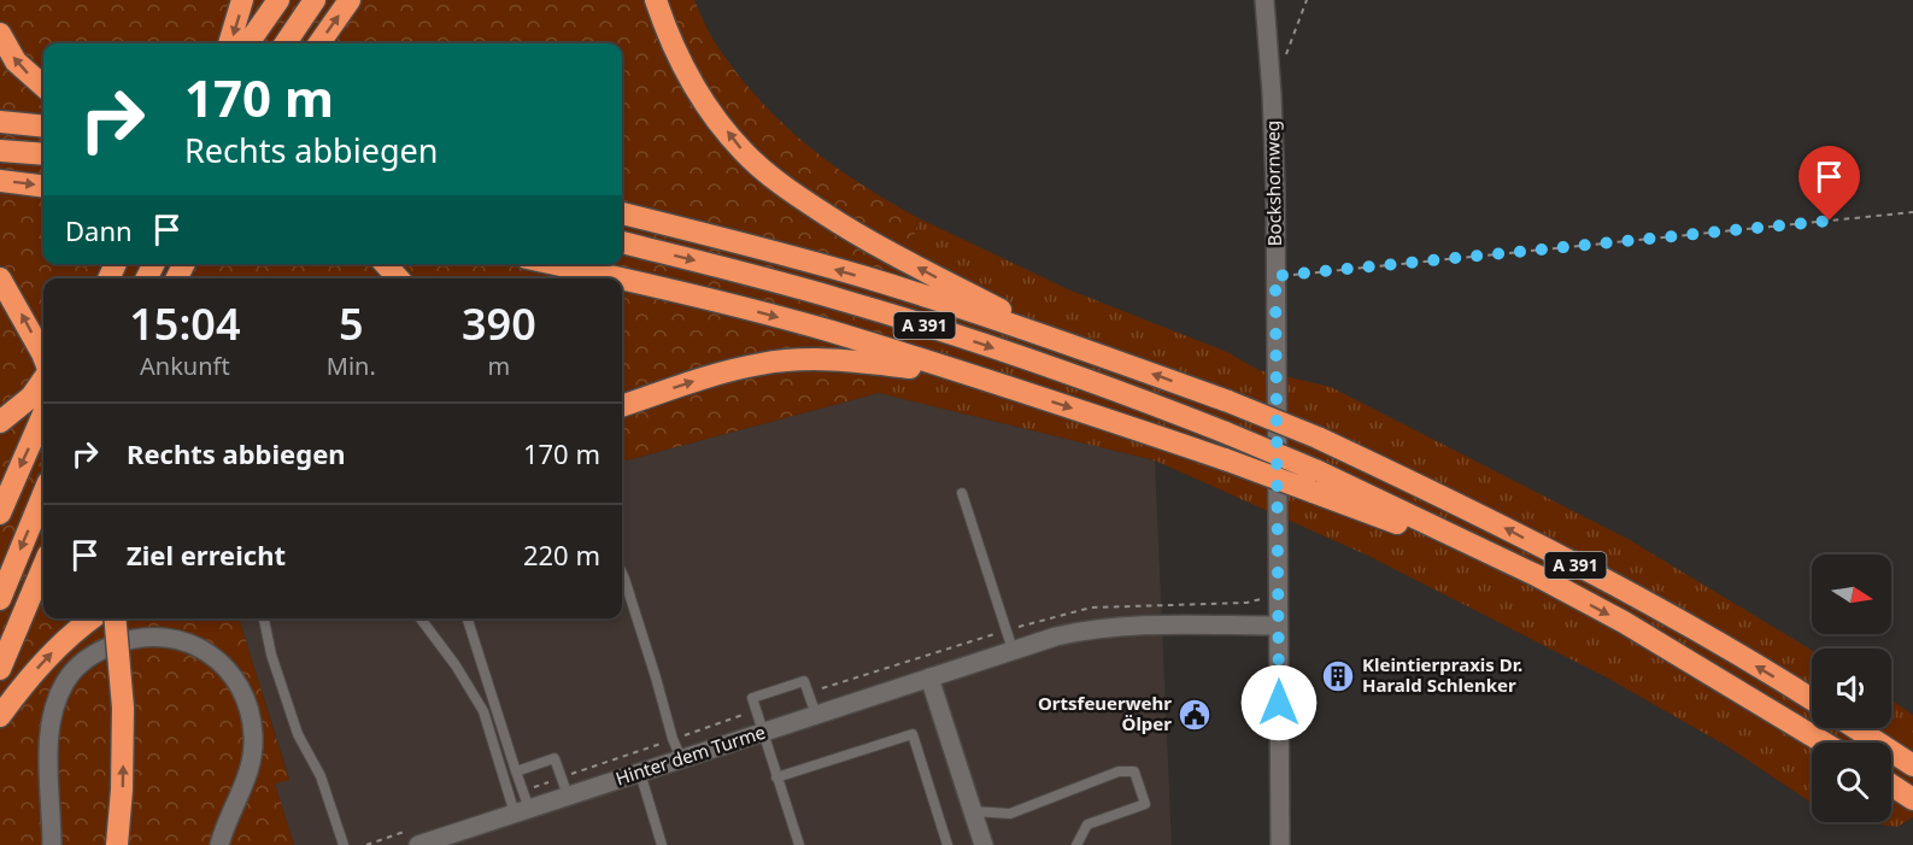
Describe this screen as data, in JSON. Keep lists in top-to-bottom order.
{
  "streets": {
    "highway": ["A 391"],
    "street": ["Bockshornweg", "Hinter dem Turme"]
  },
  "crossings": [
    ["Bockshornweg", "Hinter dem Turme"]
  ],
  "places": {
    "building": ["Kleintierpraxis Dr. Harald Schlenker"],
    "public building": ["Ortsfeuerwehr Ölper"]
  },
  "north": "right",
  "page": {
    "turn": ["170 m", "Rechts abbiegen"],
    "then": "Dann",
    "eta": [
      "15:04",
      "Ankunft",
      "5",
      "Min.",
      "390",
      "m"
    ],
    "list": [
      {
        "name": "Rechts abbiegen",
        "value": "170 m"
      },
      {
        "name": "Ziel erreicht",
        "value": "220 m"
      }
    ]
  }
}
